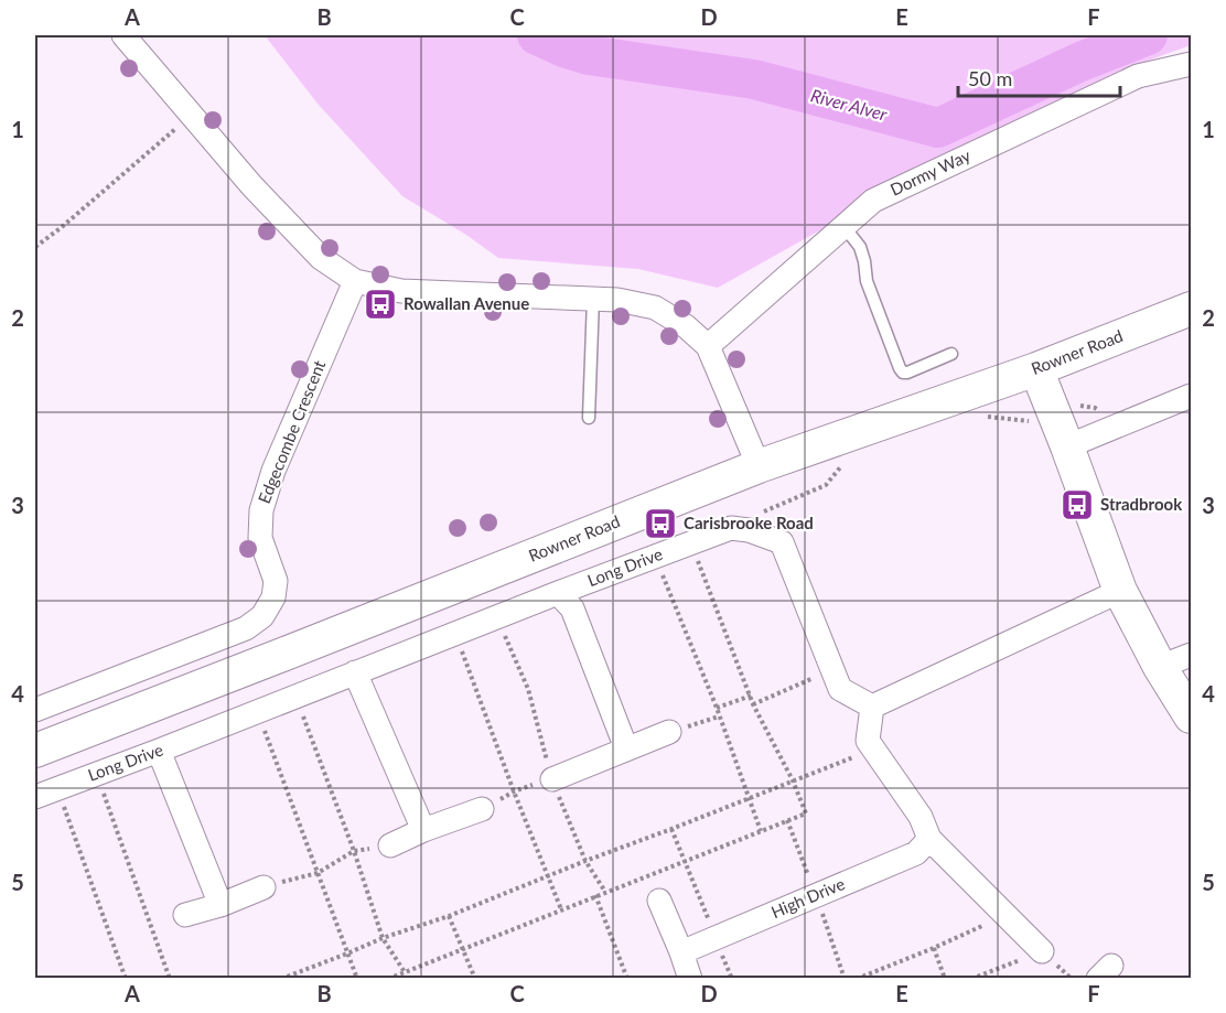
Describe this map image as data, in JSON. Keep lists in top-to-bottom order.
{
  "streets": {
    "main road": ["Rowner Road"],
    "street": [
      "Dormy Way",
      "Edgecombe Crescent",
      "Long Drive",
      "High Drive"
    ]
  },
  "water": ["River Alver"],
  "places": {
    "bus stop": ["Rowallan Avenue", "Stradbrook", "Carisbrooke Road"]
  },
  "scale_bar": "50 m",
  "grid": {
    "columns": [
      "A",
      "B",
      "C",
      "D",
      "E",
      "F"
    ],
    "rows": [
      "1",
      "2",
      "3",
      "4",
      "5"
    ]
  }
}
